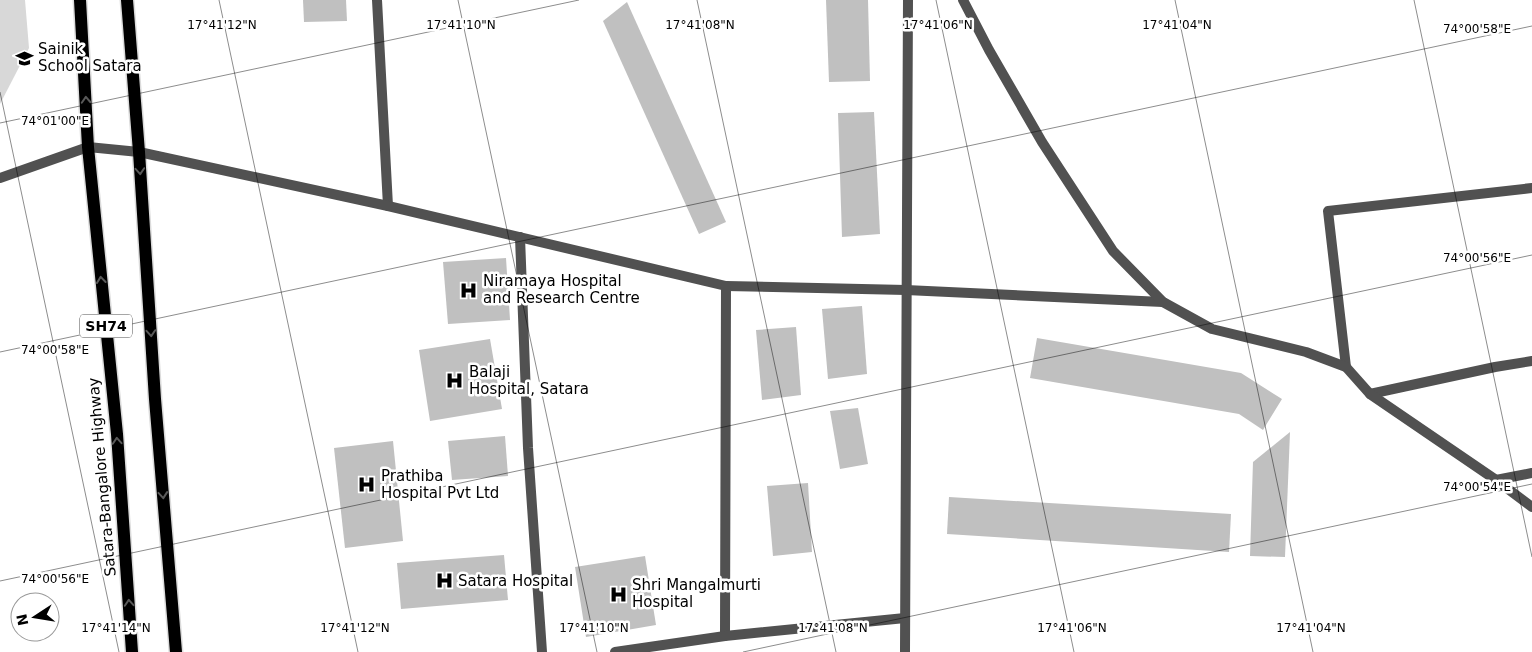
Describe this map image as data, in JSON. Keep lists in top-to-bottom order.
{
  "streets": {
    "main road": ["SH74", "Satara-Bangalore Highway"]
  },
  "places": {
    "school or university": ["Sainik School Satara"],
    "hospital": [
      "Niramaya Hospital and Research Centre",
      "Balaji Hospital, Satara",
      "Prathiba Hospital Pvt Ltd",
      "Satara Hospital",
      "Shri Mangalmurti Hospital"
    ]
  },
  "north": "left",
  "coordinates": [
    "17°41'12\"N",
    "17°41'10\"N",
    "17°41'08\"N",
    "17°41'06\"N",
    "17°41'04\"N",
    "74°00'58\"E",
    "74°01'00\"E",
    "74°00'56\"E",
    "74°00'54\"E",
    "17°41'14\"N"
  ]
}
